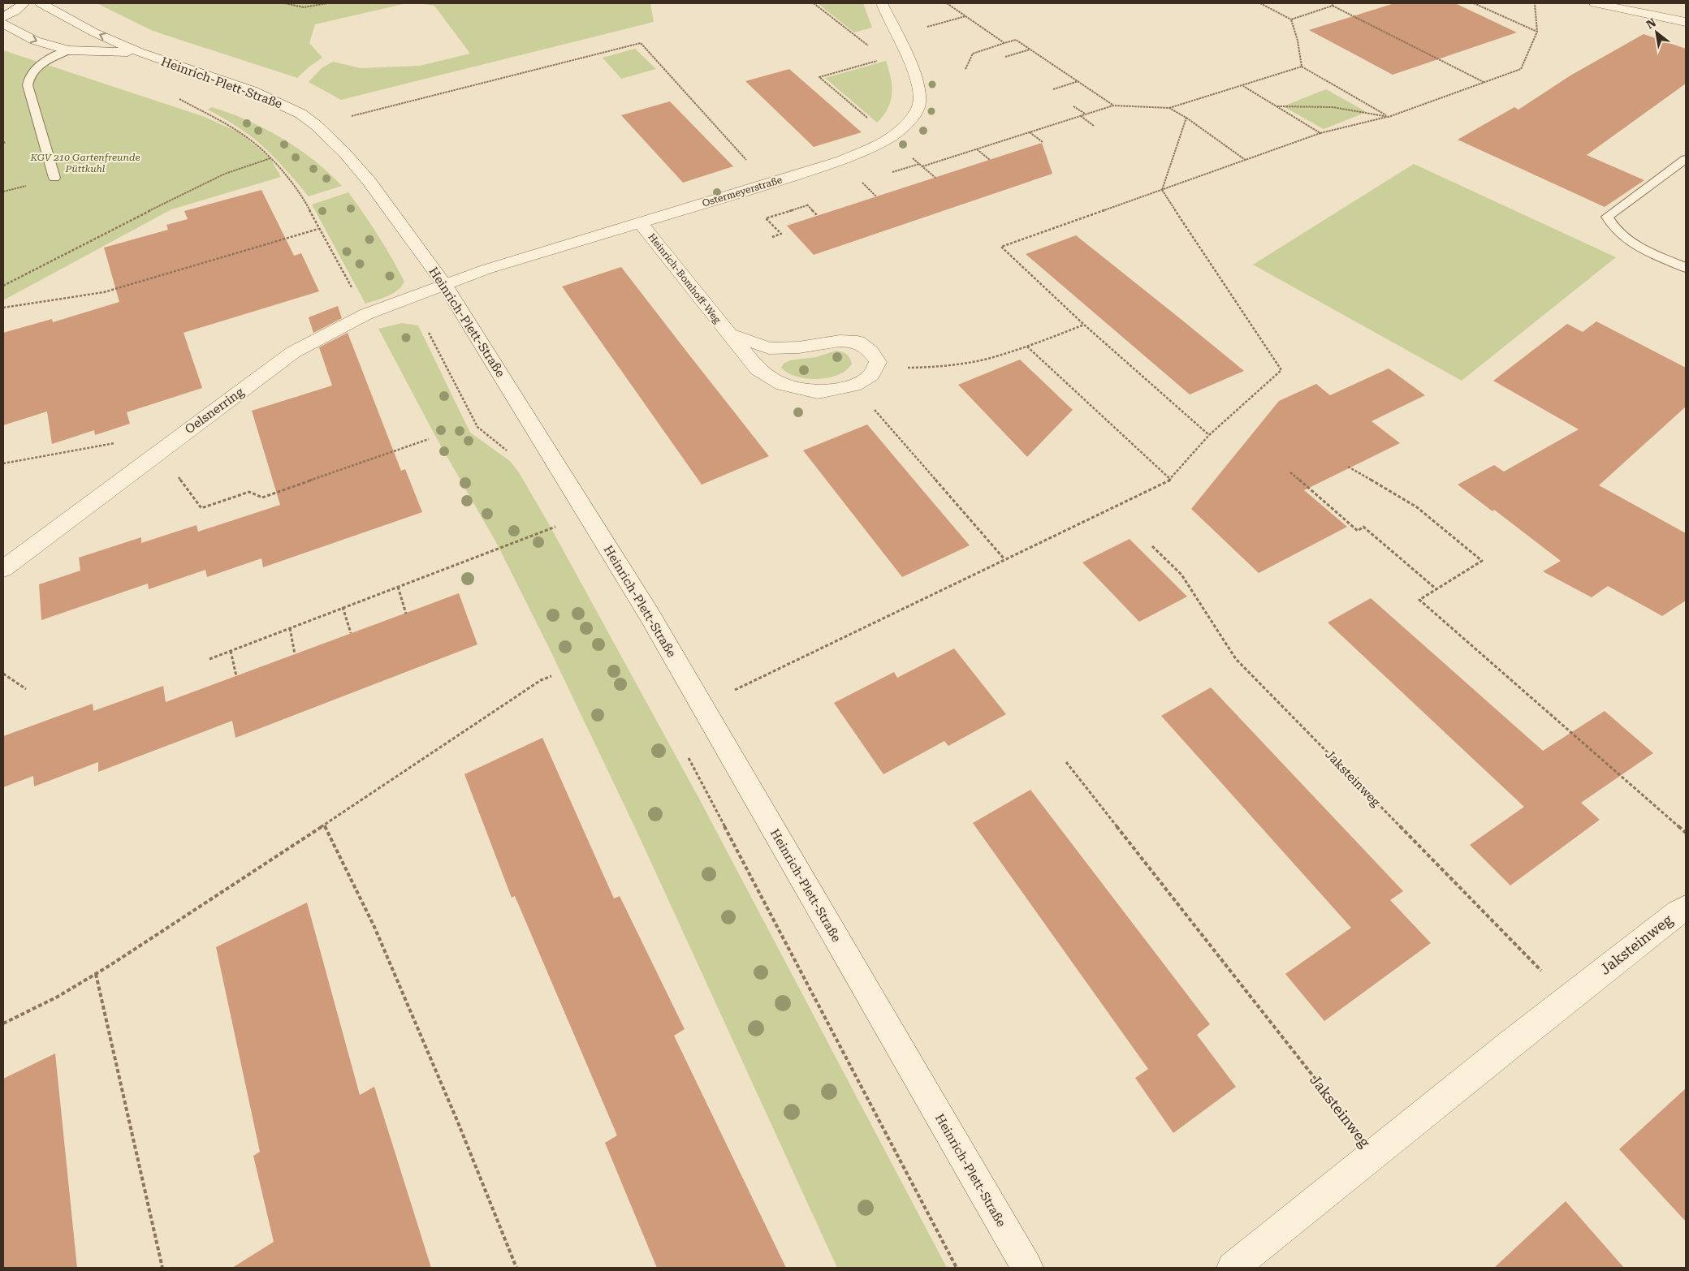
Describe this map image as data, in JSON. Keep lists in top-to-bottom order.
{
  "streets": {
    "street": [
      "Heinrich-Plett-Straße",
      "Ostermeyerstraße",
      "Heinrich-Bomhoff-Weg",
      "Oelsnerring",
      "Jaksteinweg"
    ]
  },
  "crossings": [
    ["Heinrich-Plett-Straße", "Ostermeyerstraße"],
    ["Heinrich-Plett-Straße", "Oelsnerring"],
    ["Ostermeyerstraße", "Heinrich-Bomhoff-Weg"],
    ["Ostermeyerstraße", "Oelsnerring"]
  ],
  "parks": ["KGV 210 Gartenfreunde Püttkuhl"],
  "north": "top left"
}
